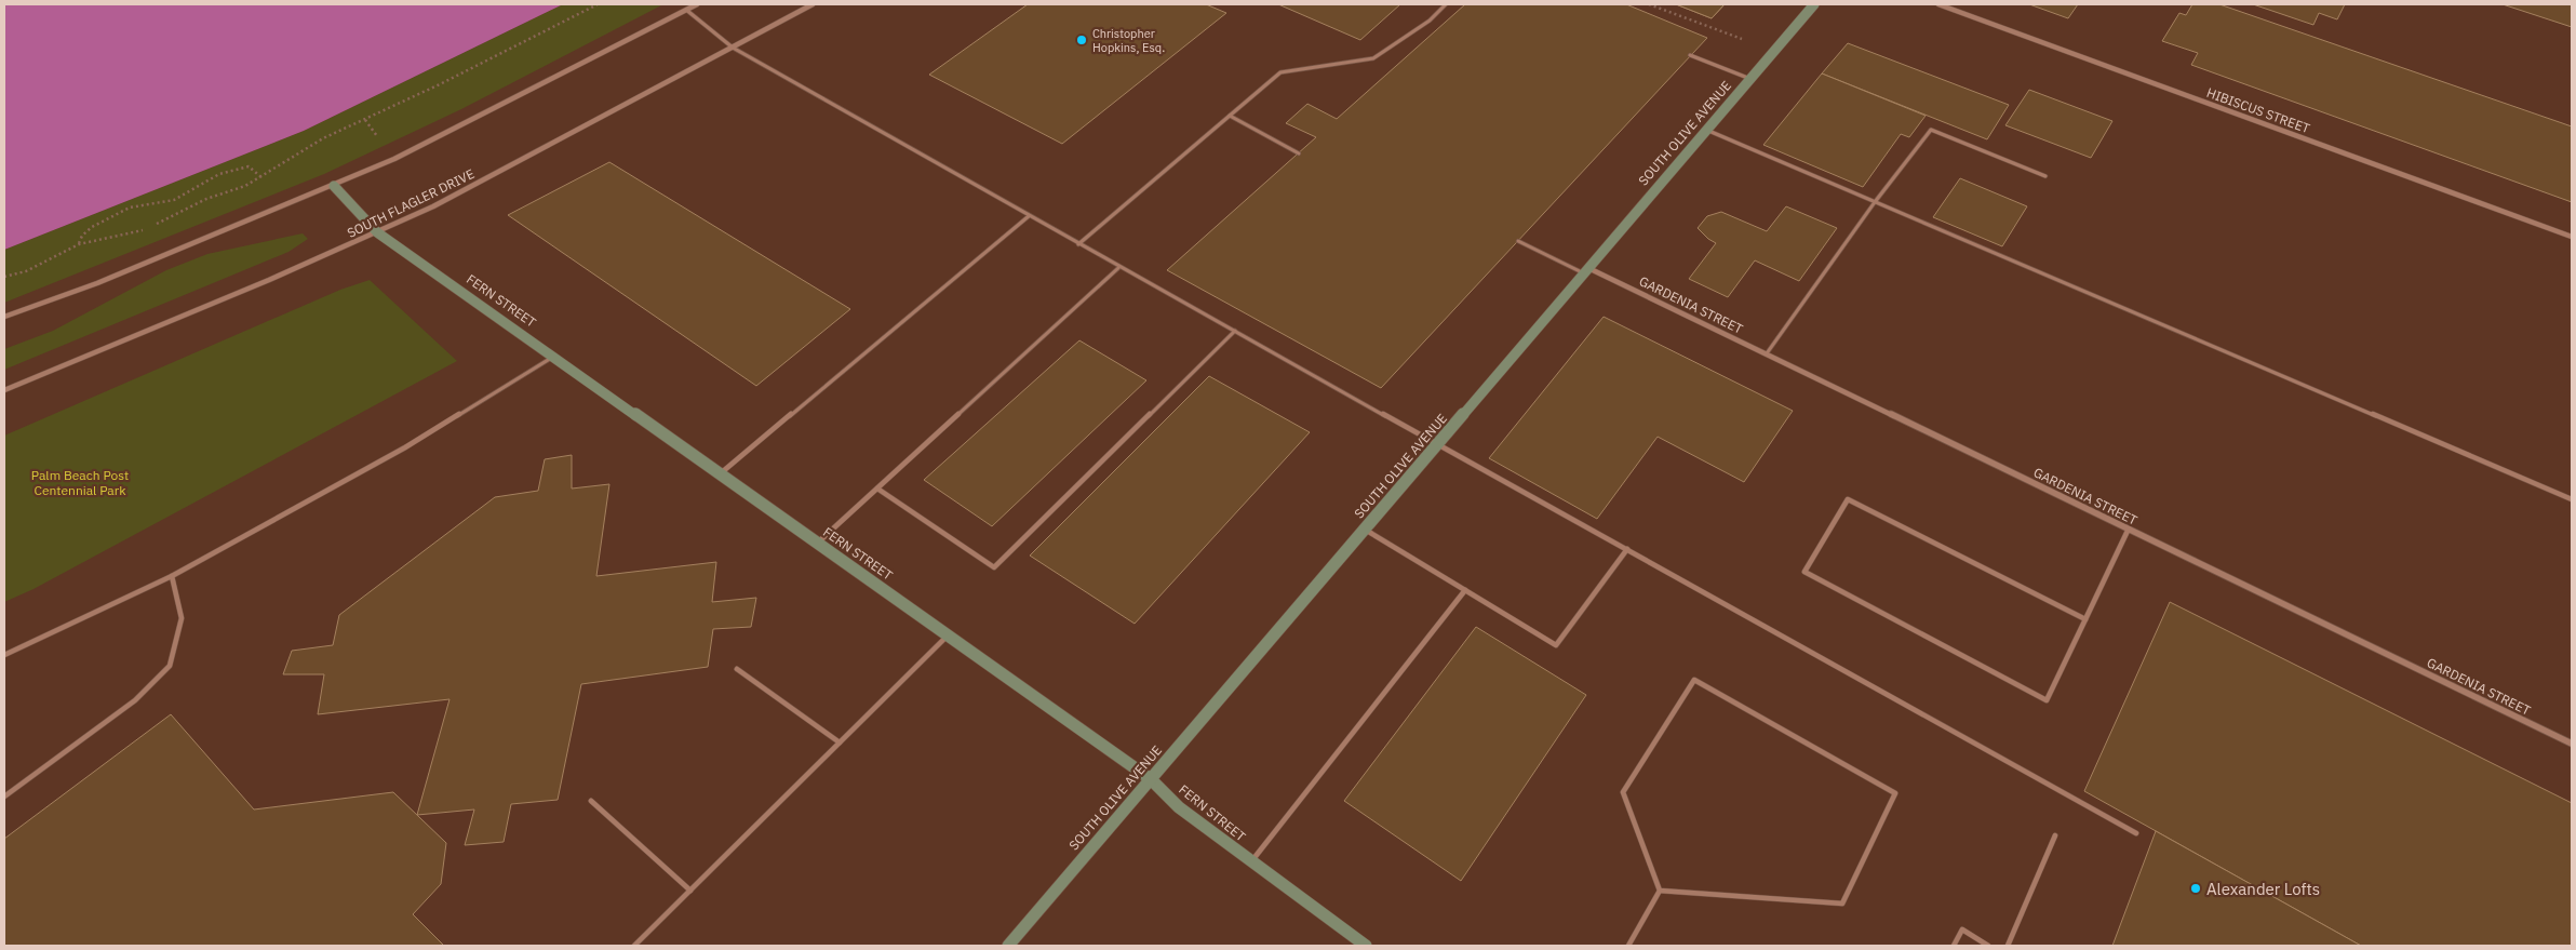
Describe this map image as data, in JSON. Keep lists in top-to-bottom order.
{
  "streets": {
    "street": [
      "HIBISCUS STREET",
      "SOUTH OLIVE AVENUE",
      "SOUTH FLAGLER DRIVE",
      "FERN STREET",
      "GARDENIA STREET"
    ]
  },
  "crossings": [
    ["SOUTH OLIVE AVENUE", "FERN STREET"],
    ["SOUTH OLIVE AVENUE", "GARDENIA STREET"],
    ["SOUTH FLAGLER DRIVE", "FERN STREET"]
  ],
  "parks": ["Palm Beach Post Centennial Park"],
  "places": ["Christopher Hopkins, Esq.", "Alexander Lofts"]
}
